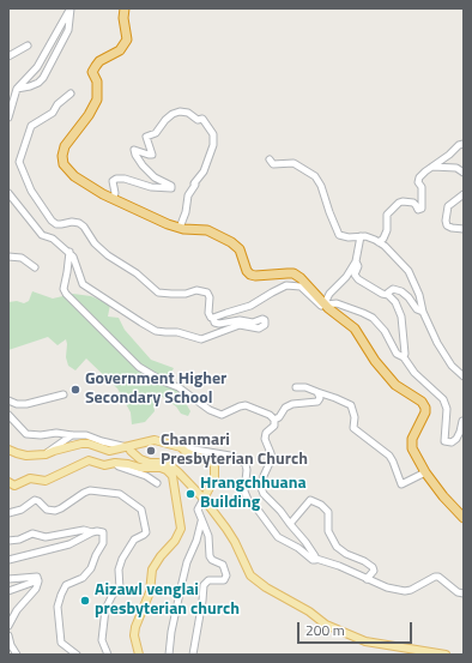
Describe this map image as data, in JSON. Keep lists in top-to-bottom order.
{
  "places": [
    "Government Higher Secondary School",
    "Chanmari Presbyterian Church",
    "Hrangchhuana Building",
    "Aizawl venglai presbyterian church"
  ],
  "scale_bar": "200 m"
}
